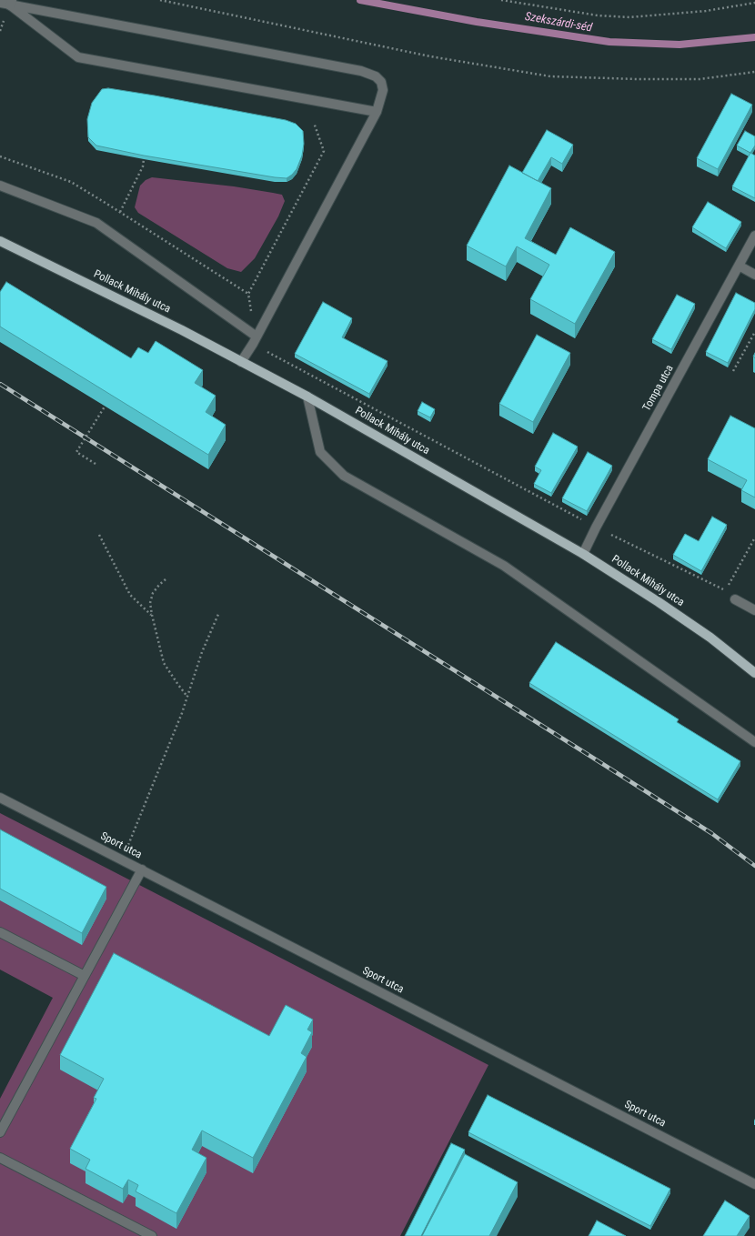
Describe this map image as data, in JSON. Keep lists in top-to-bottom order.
{
  "streets": {
    "main road": ["Pollack Mihály utca"],
    "street": ["Tompa utca", "Sport utca"]
  },
  "crossings": [
    ["Pollack Mihály utca", "Tompa utca"]
  ],
  "water": ["Szekszárdi-séd"]
}
